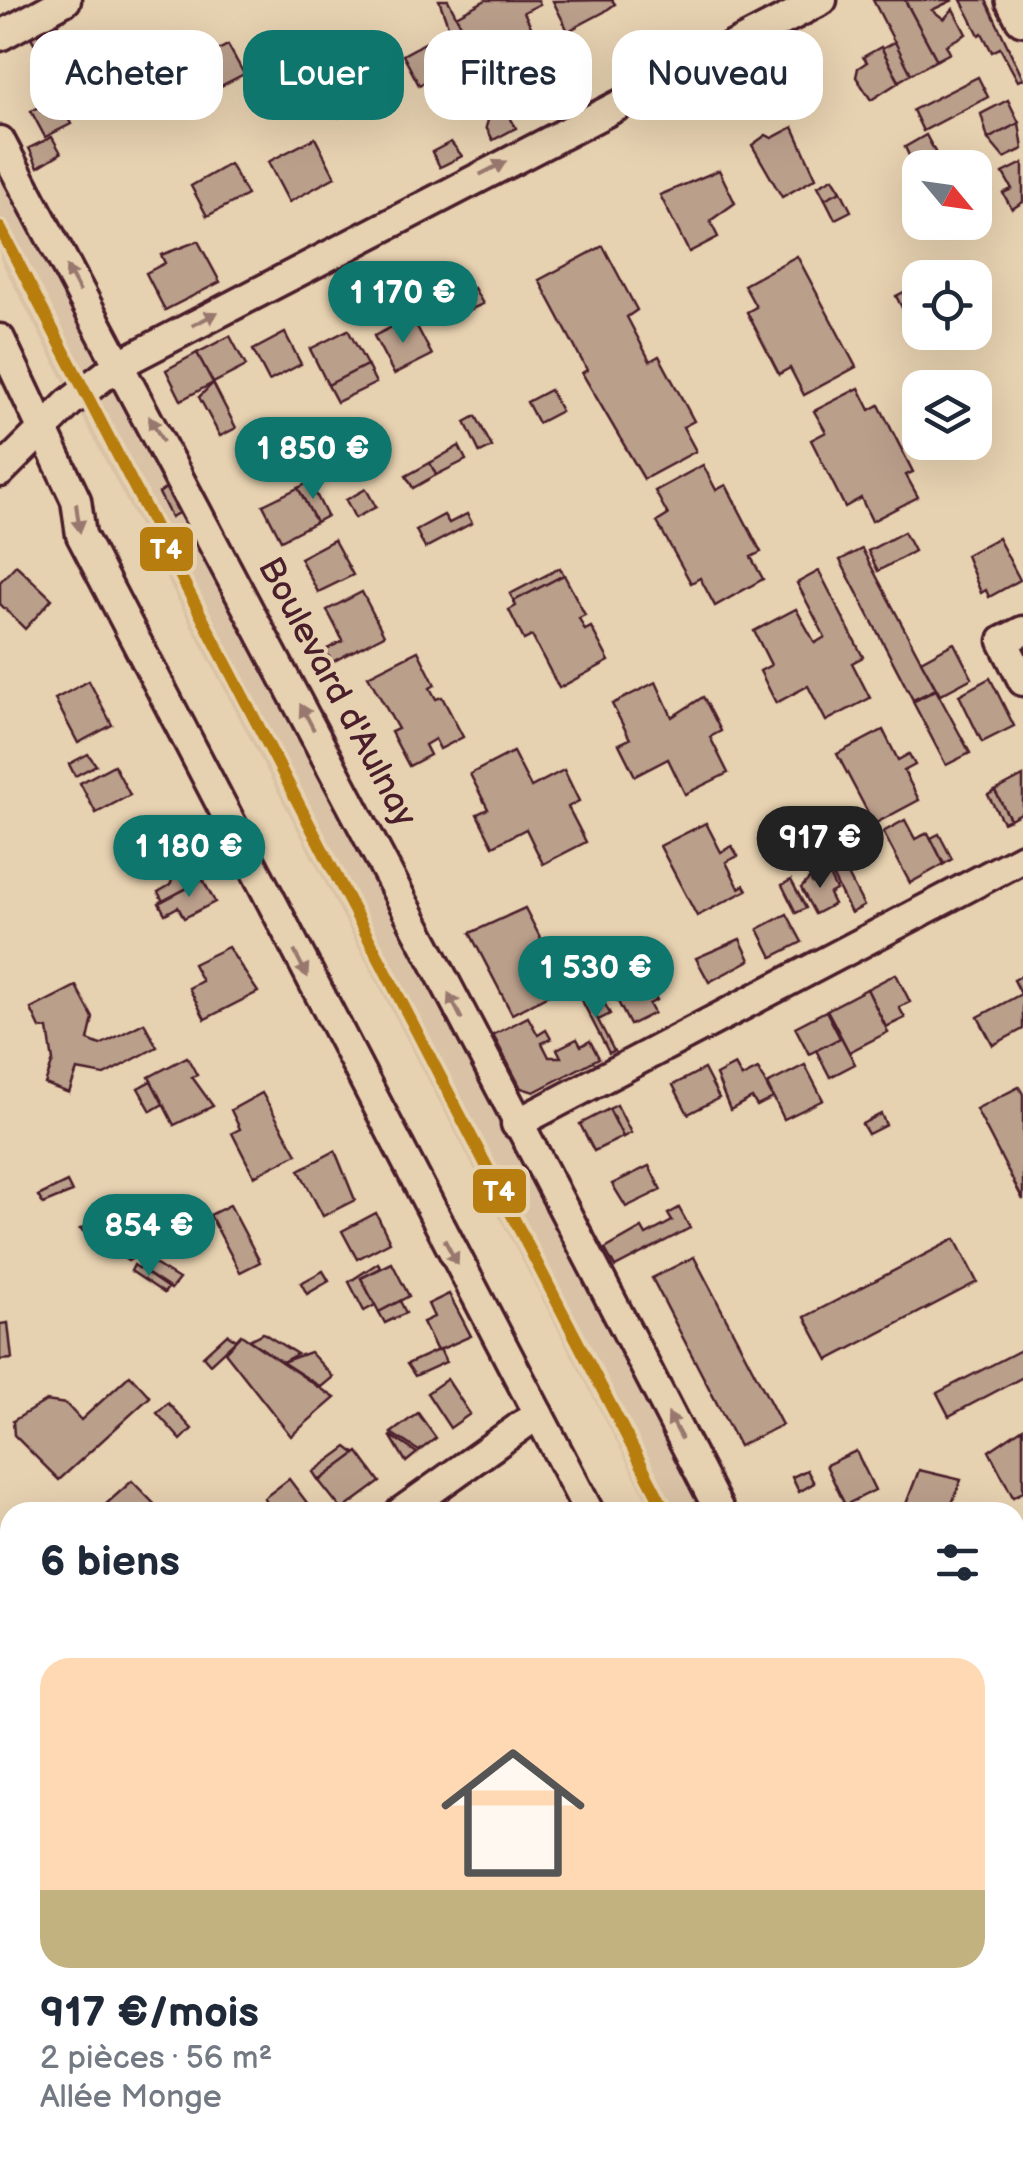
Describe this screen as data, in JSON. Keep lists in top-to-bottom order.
{
  "streets": {
    "street": ["Boulevard d'Aulnay"]
  },
  "lines": ["transit line T4"],
  "north": "bottom right",
  "page": {
    "chip": [
      "Acheter",
      "Louer",
      "Filtres",
      "Nouveau"
    ],
    "price": [
      "1 170 €",
      "1 850 €",
      "917 €",
      "1 180 €",
      "1 530 €",
      "854 €"
    ],
    "heading": "6 biens",
    "list": [
      {
        "name": "917 €/mois",
        "note": "2 pièces · 56 m² · Allée Monge"
      }
    ]
  }
}
